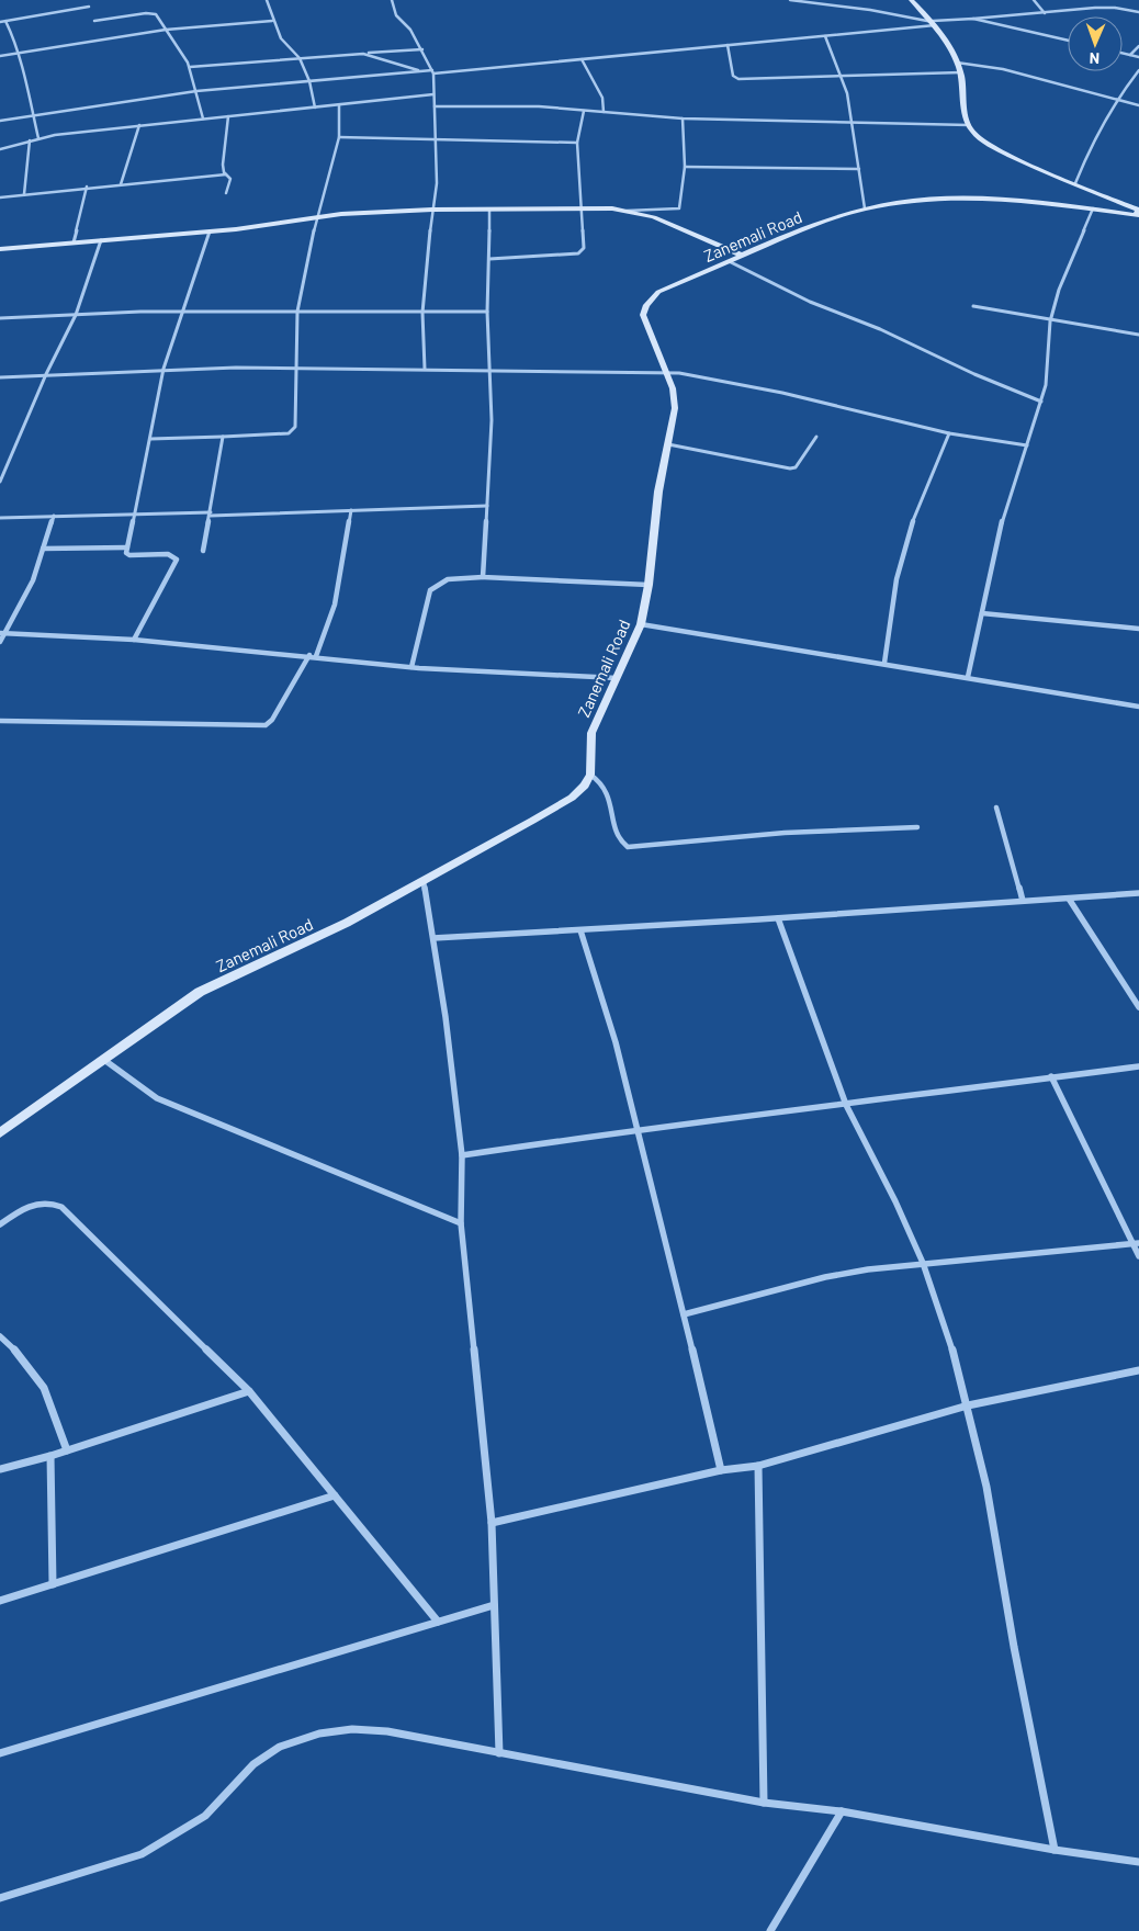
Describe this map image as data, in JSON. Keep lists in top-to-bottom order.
{
  "streets": {
    "street": ["Zanemali Road"]
  },
  "north": "bottom"
}
